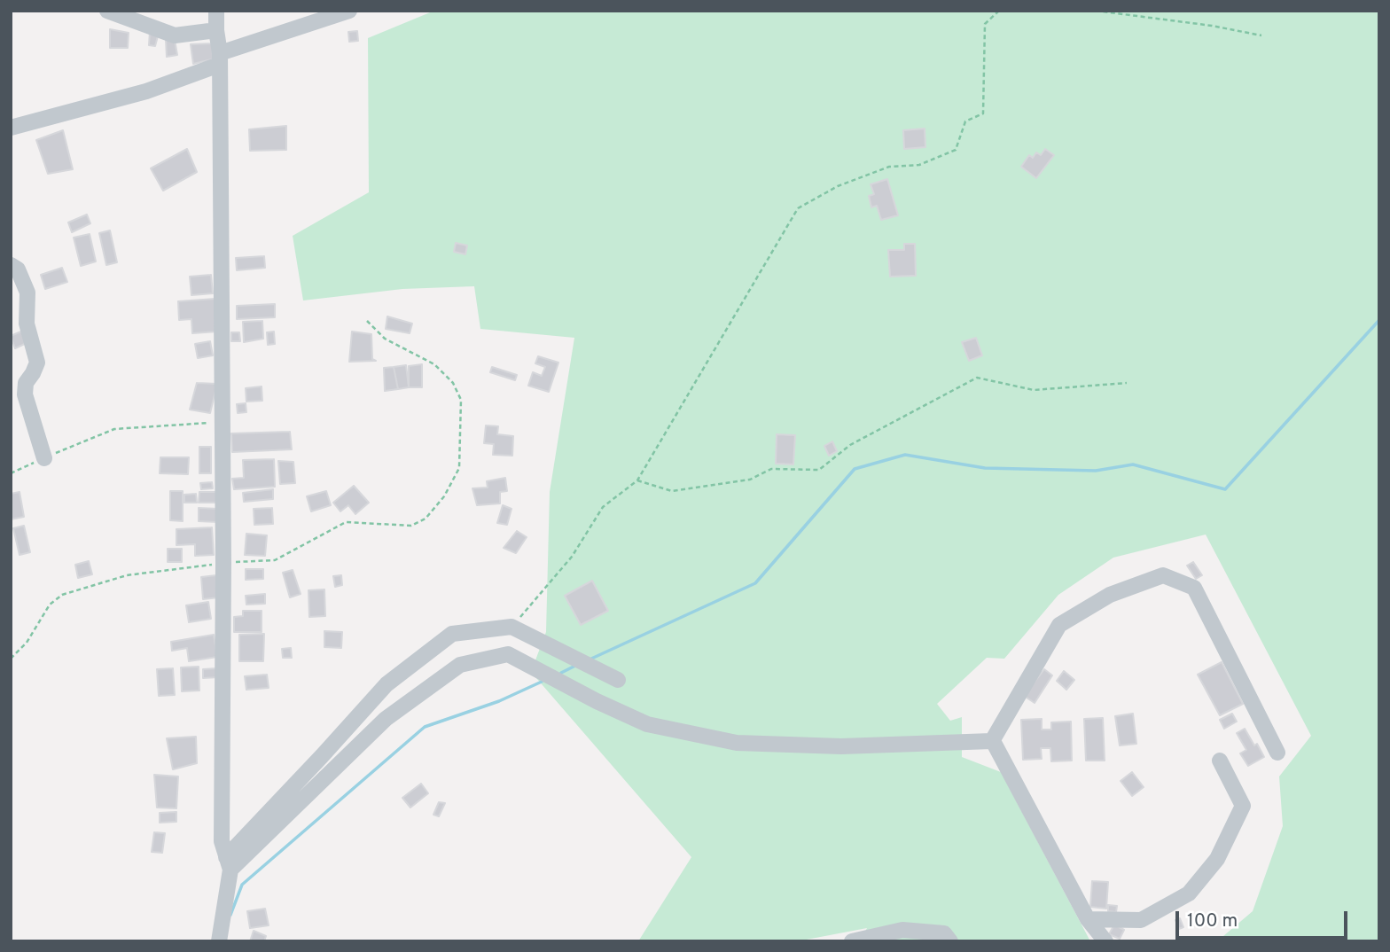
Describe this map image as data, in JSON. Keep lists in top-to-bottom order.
{
  "scale_bar": "100 m"
}
